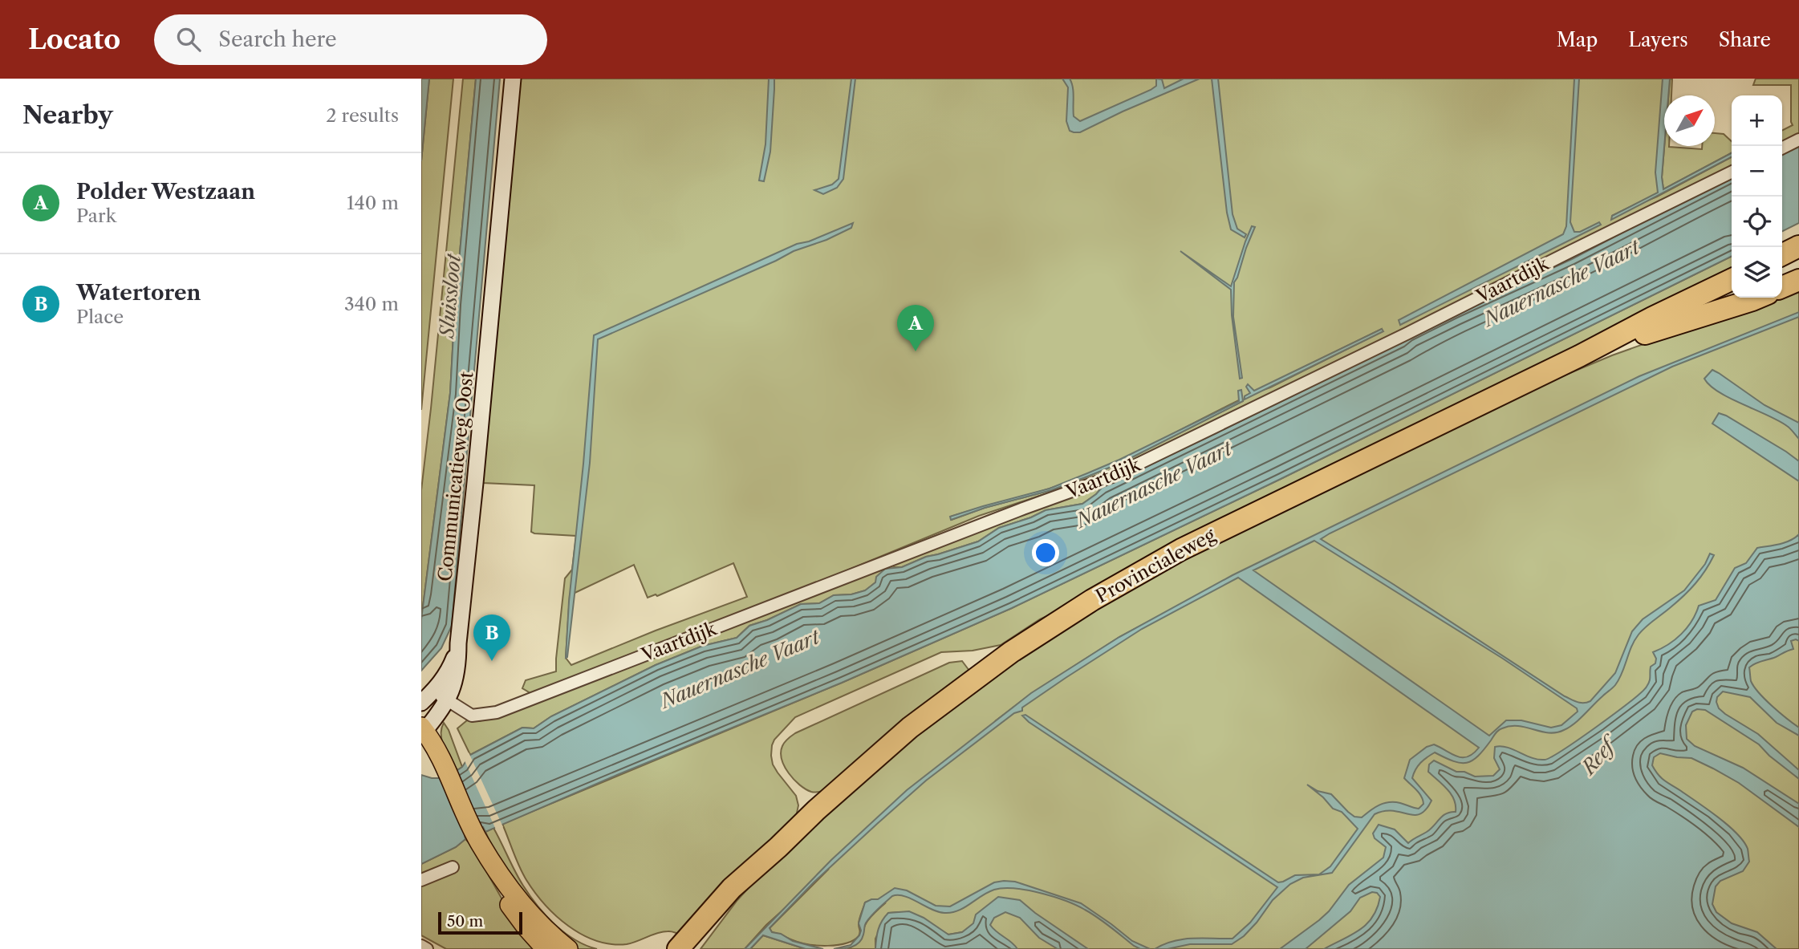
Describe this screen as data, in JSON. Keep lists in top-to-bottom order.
{
  "streets": {
    "highway": ["Provincialeweg"],
    "street": ["Vaartdijk", "Communicatieweg Oost"]
  },
  "crossings": [
    ["Vaartdijk", "Communicatieweg Oost"]
  ],
  "water": ["Nauernasche Vaart", "Sluissloot", "Reef"],
  "scale_bar": "50 m",
  "north": "top right",
  "page": {
    "header": "Locato",
    "search": "Search here",
    "nav": ["Map", "Layers", "Share"],
    "heading": ["Nearby", "2 results"],
    "map_buttons": ["+", "−"],
    "list": [
      {
        "mark": "A",
        "name": "Polder Westzaan",
        "note": "Park",
        "value": "140 m"
      },
      {
        "mark": "B",
        "name": "Watertoren",
        "note": "Place",
        "value": "340 m"
      }
    ],
    "pins": ["A", "B"],
    "scale": "50 m"
  }
}
